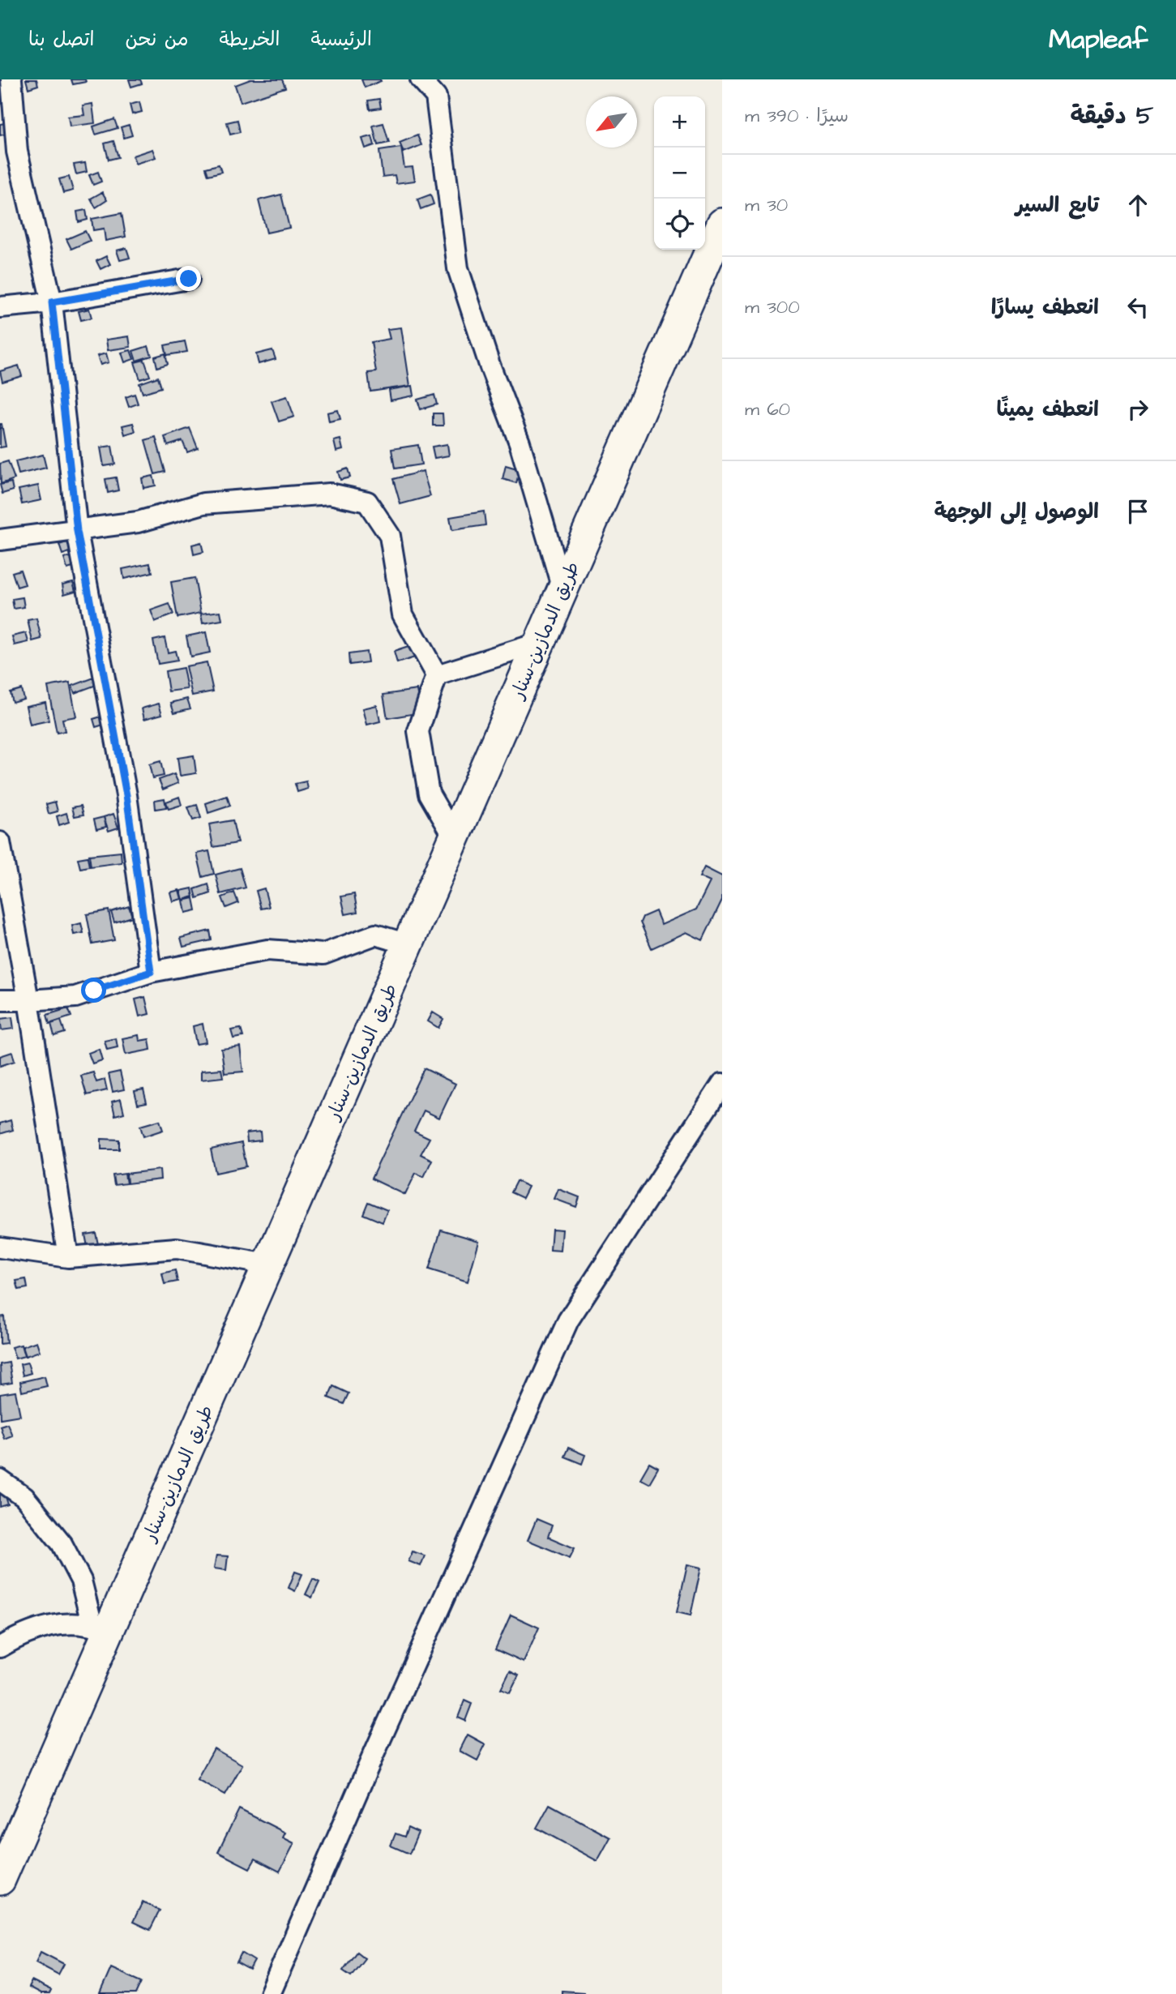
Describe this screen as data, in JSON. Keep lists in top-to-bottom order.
{
  "streets": {
    "highway": ["طريق الدمازين-سنار"]
  },
  "north": "bottom left",
  "page": {
    "header": "Mapleaf",
    "nav": [
      "الرئيسية",
      "الخريطة",
      "من نحن",
      "اتصل بنا"
    ],
    "heading": ["5 دقيقة", "سيرًا · 390 m"],
    "map_buttons": ["+", "−"],
    "list": [
      ["تابع السير", "30 m"],
      ["انعطف يسارًا", "300 m"],
      ["انعطف يمينًا", "60 m"],
      "الوصول إلى الوجهة"
    ]
  }
}
